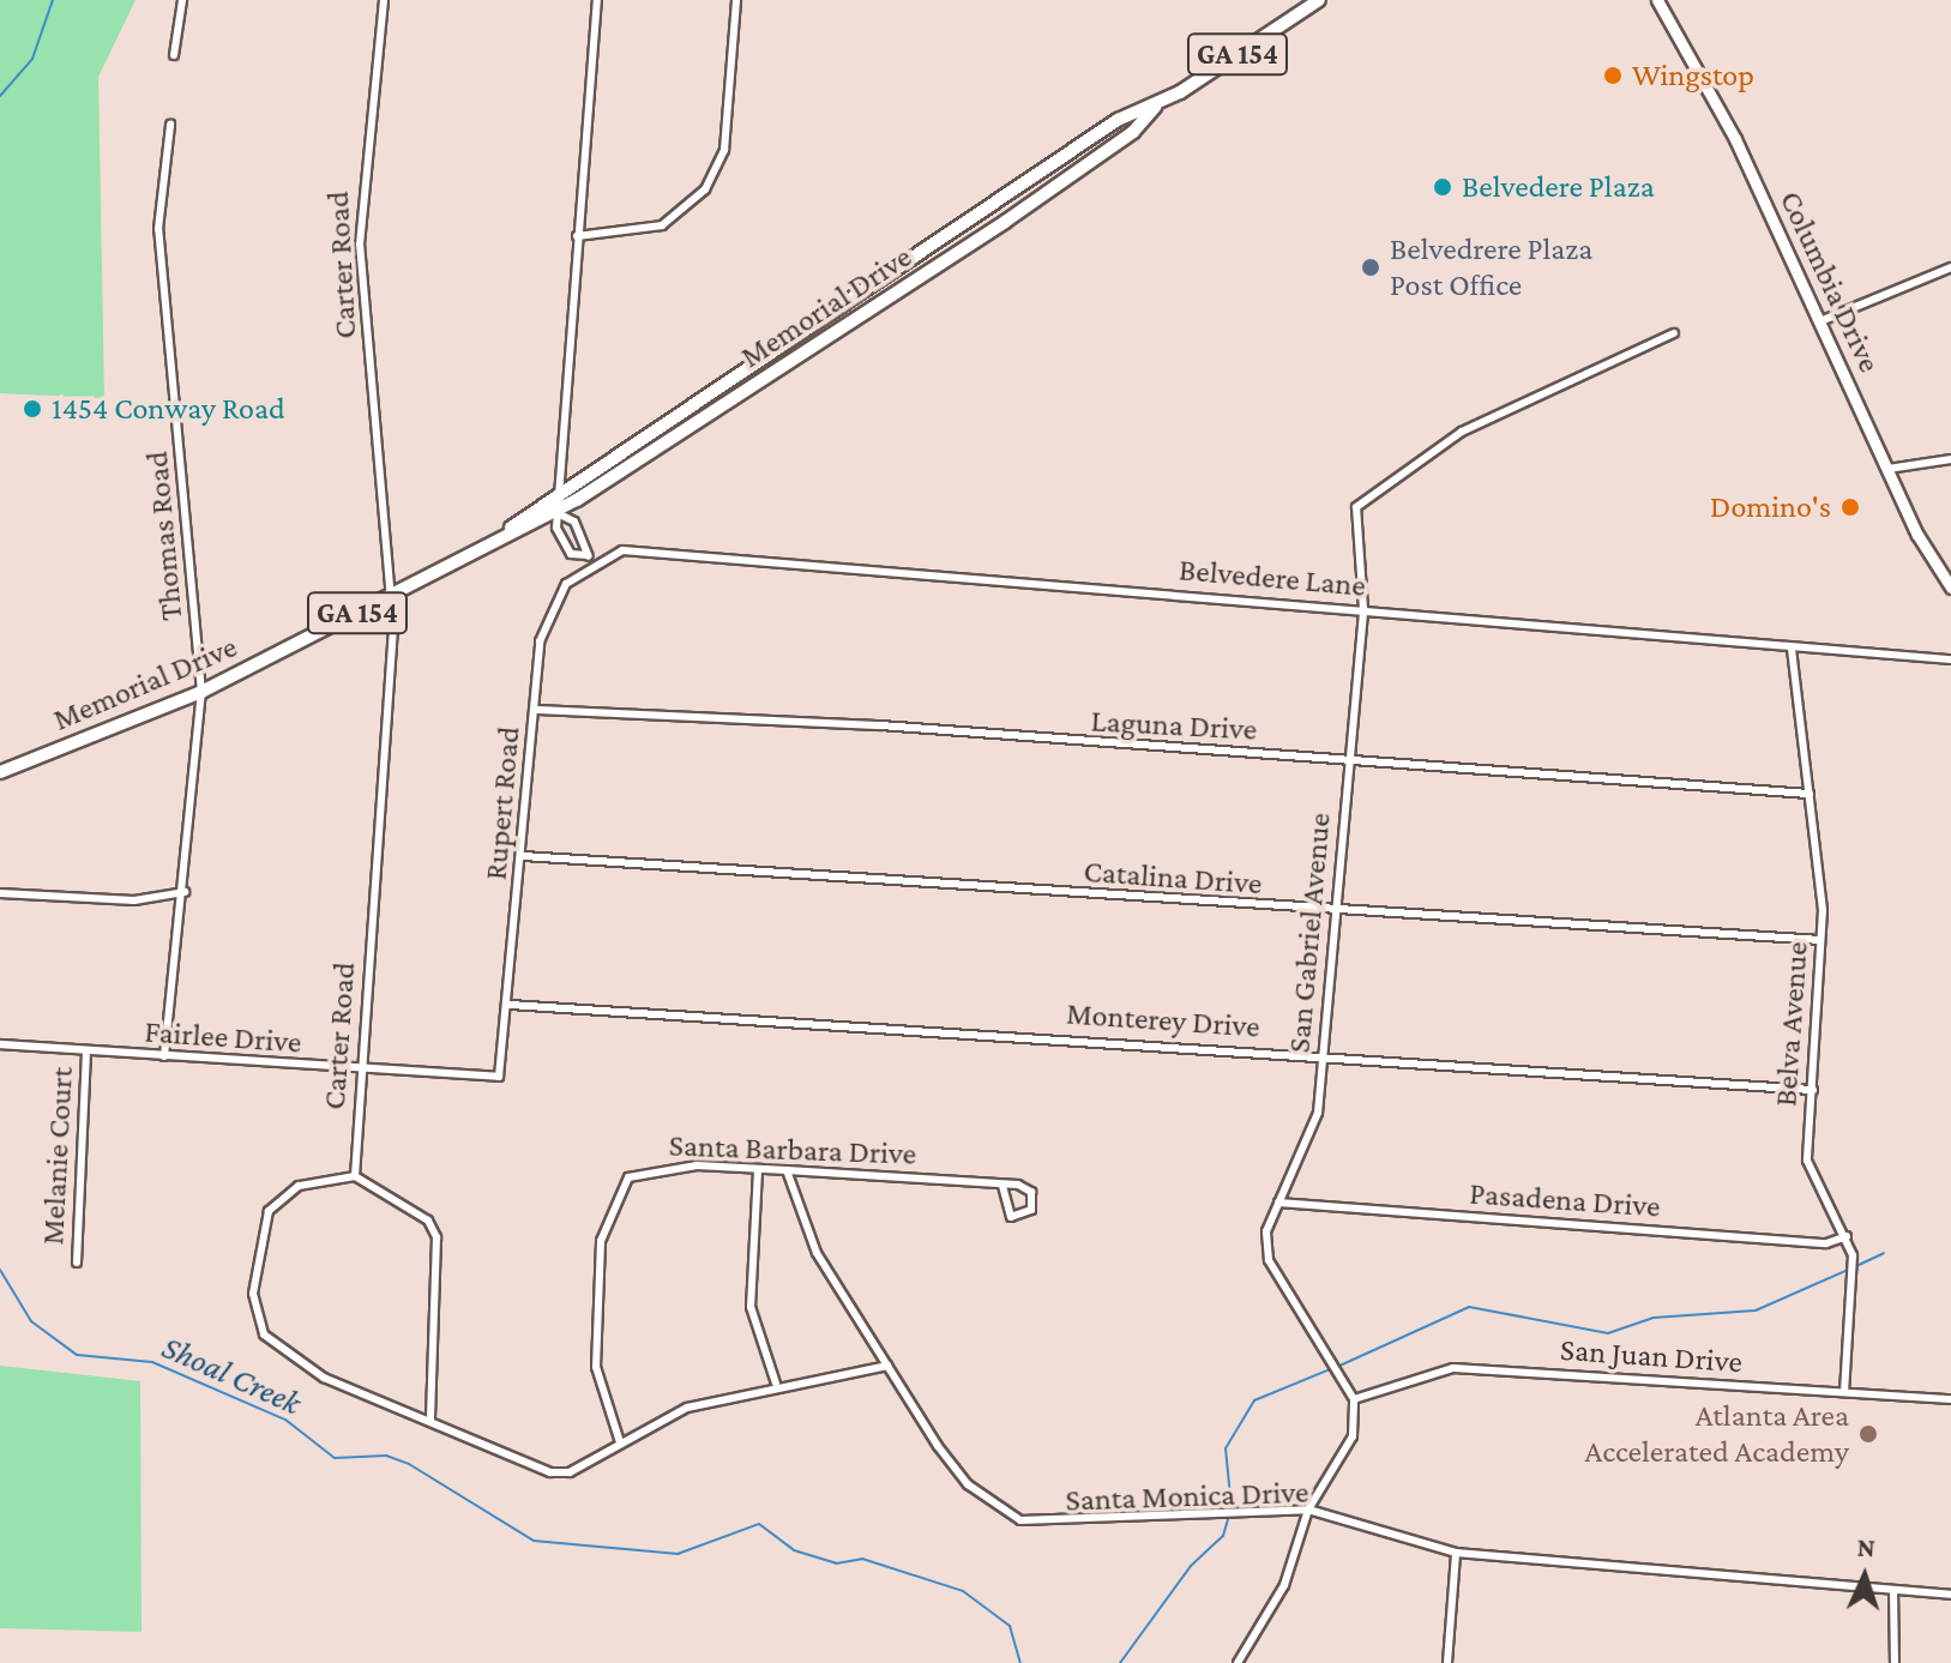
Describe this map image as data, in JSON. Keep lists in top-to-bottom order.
{
  "streets": {
    "main road": ["GA 154", "Columbia Drive", "Memorial Drive"],
    "street": [
      "Carter Road",
      "Thomas Road",
      "Belvedere Lane",
      "Laguna Drive",
      "Rupert Road",
      "Catalina Drive",
      "San Gabriel Avenue",
      "Monterey Drive",
      "Belva Avenue",
      "Fairlee Drive",
      "Santa Barbara Drive",
      "Melanie Court",
      "Pasadena Drive",
      "San Juan Drive",
      "Santa Monica Drive"
    ]
  },
  "crossings": [
    ["Carter Road", "Memorial Drive"],
    ["Carter Road", "Fairlee Drive"],
    ["Memorial Drive", "Thomas Road"],
    ["Thomas Road", "Fairlee Drive"],
    ["Belvedere Lane", "Rupert Road"],
    ["Belvedere Lane", "San Gabriel Avenue"],
    ["Belvedere Lane", "Belva Avenue"],
    ["Laguna Drive", "Rupert Road"],
    ["Laguna Drive", "San Gabriel Avenue"],
    ["Laguna Drive", "Belva Avenue"],
    ["Rupert Road", "Catalina Drive"],
    ["Rupert Road", "Monterey Drive"],
    ["Rupert Road", "Fairlee Drive"],
    ["Catalina Drive", "San Gabriel Avenue"],
    ["Catalina Drive", "Belva Avenue"],
    ["San Gabriel Avenue", "Monterey Drive"],
    ["San Gabriel Avenue", "Pasadena Drive"],
    ["San Gabriel Avenue", "San Juan Drive"],
    ["Monterey Drive", "Belva Avenue"],
    ["Belva Avenue", "Pasadena Drive"],
    ["Belva Avenue", "San Juan Drive"],
    ["Fairlee Drive", "Melanie Court"],
    ["Santa Barbara Drive", "Santa Monica Drive"]
  ],
  "water": ["Shoal Creek"],
  "places": [
    "Wingstop",
    "Belvedere Plaza",
    "Belvedrere Plaza Post Office",
    "1454 Conway Road",
    "Domino's",
    "Atlanta Area Accelerated Academy"
  ],
  "north": "top"
}
